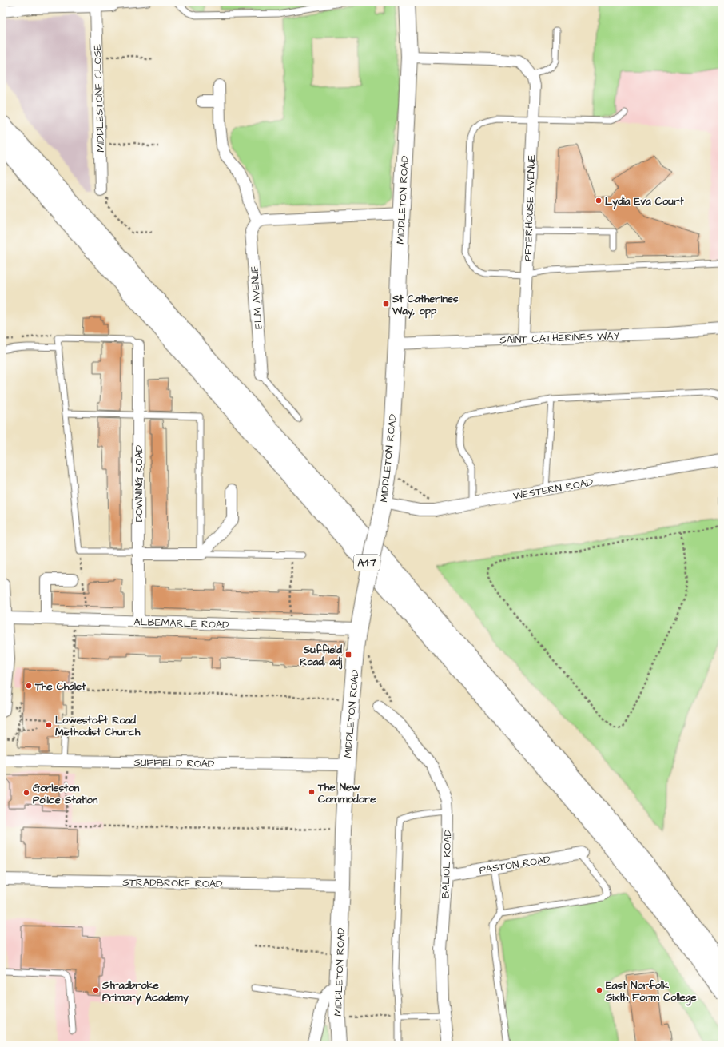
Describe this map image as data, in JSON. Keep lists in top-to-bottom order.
{
  "streets": {
    "highway": ["A47"],
    "main road": ["MIDDLETON ROAD"],
    "street": [
      "MIDDLESTONE CLOSE",
      "PETERHOUSE AVENUE",
      "ELM AVENUE",
      "SAINT CATHERINES WAY",
      "DOWNING ROAD",
      "WESTERN ROAD",
      "ALBEMARLE ROAD",
      "SUFFIELD ROAD",
      "BALIOL ROAD",
      "PASTON ROAD",
      "STRADBROKE ROAD"
    ]
  },
  "crossings": [
    ["MIDDLETON ROAD", "SAINT CATHERINES WAY"],
    ["MIDDLETON ROAD", "WESTERN ROAD"],
    ["MIDDLETON ROAD", "ALBEMARLE ROAD"],
    ["MIDDLETON ROAD", "SUFFIELD ROAD"],
    ["MIDDLETON ROAD", "STRADBROKE ROAD"],
    ["PETERHOUSE AVENUE", "SAINT CATHERINES WAY"],
    ["DOWNING ROAD", "ALBEMARLE ROAD"],
    ["BALIOL ROAD", "PASTON ROAD"]
  ],
  "places": {
    "other": [
      "Lydia Eva Court",
      "The Chalet",
      "Lowestoft Road Methodist Church",
      "The New Commodore",
      "Gorleston Police Station",
      "Stradbroke Primary Academy",
      "East Norfolk Sixth Form College"
    ],
    "transit": ["St Catherines Way, opp", "Suffield Road, adj"]
  }
}
